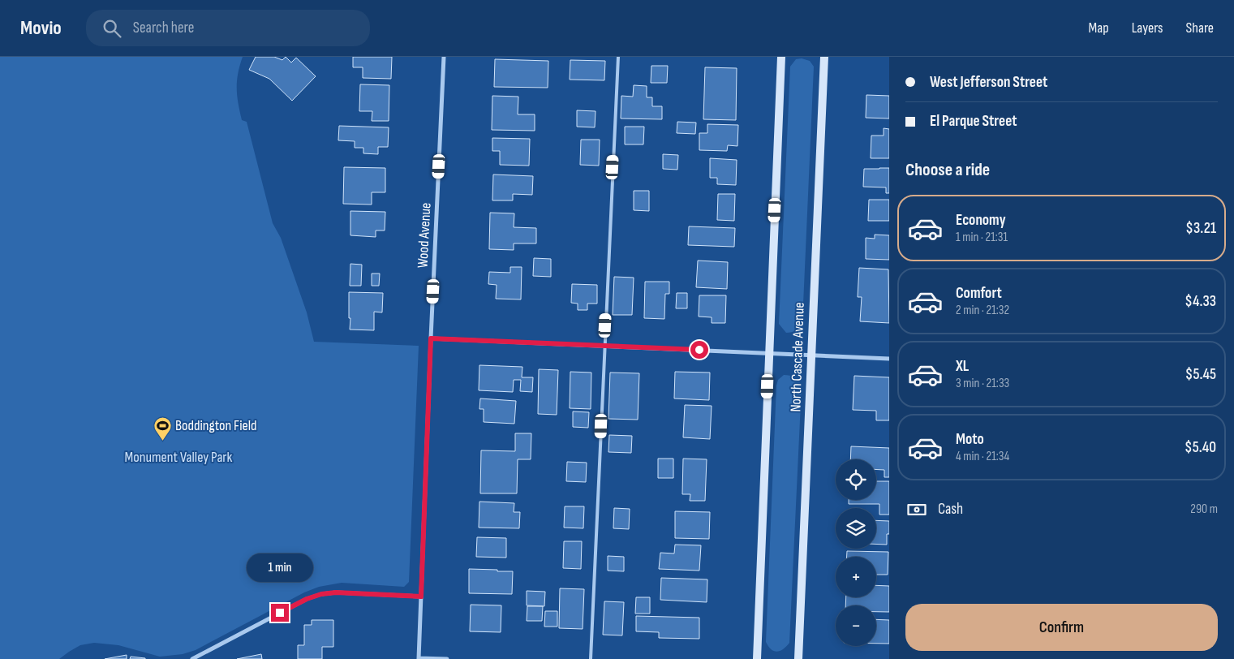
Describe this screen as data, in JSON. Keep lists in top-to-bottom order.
{
  "streets": {
    "main road": ["North Cascade Avenue"],
    "street": ["Wood Avenue"]
  },
  "parks": ["Monument Valley Park"],
  "places": {
    "sports": ["Boddington Field"]
  },
  "page": {
    "header": "Movio",
    "search": "Search here",
    "nav": ["Map", "Layers", "Share"],
    "banner": ["West Jefferson Street", "El Parque Street"],
    "heading": "Choose a ride",
    "list": [
      {
        "name": "Economy",
        "note": "1 min · 21:31",
        "value": "$3.21"
      },
      {
        "name": "Comfort",
        "note": "2 min · 21:32",
        "value": "$4.33"
      },
      {
        "name": "XL",
        "note": "3 min · 21:33",
        "value": "$5.45"
      },
      {
        "name": "Moto",
        "note": "4 min · 21:34",
        "value": "$5.40"
      }
    ],
    "map_buttons": ["+", "−"],
    "pay": ["Cash", "290 m"],
    "bubble": "1 min",
    "buttons": "Confirm"
  }
}
